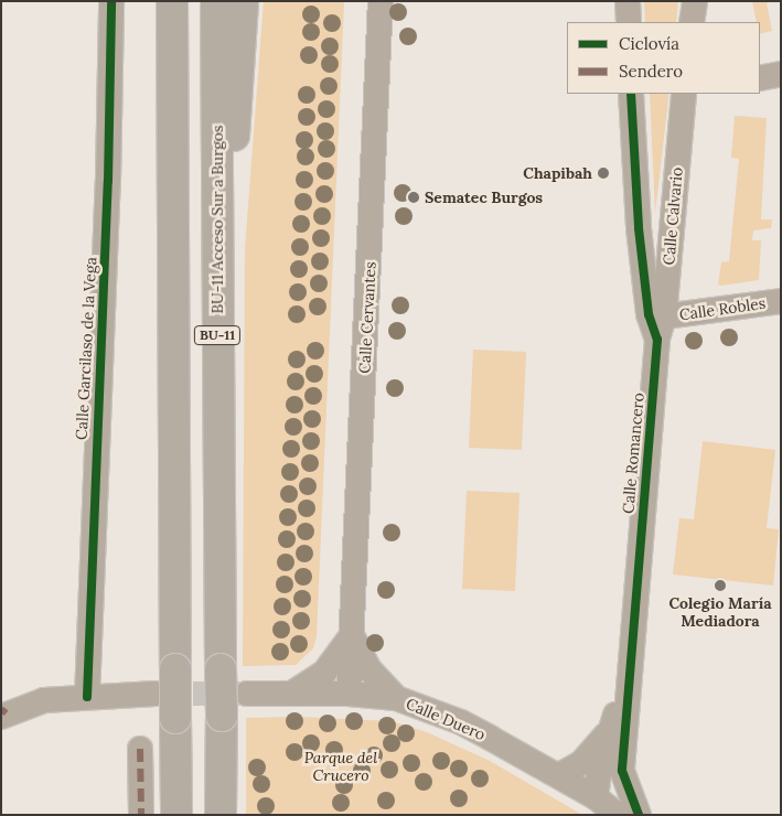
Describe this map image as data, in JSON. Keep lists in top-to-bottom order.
{
  "streets": {
    "highway": ["BU-11 Acceso Sur a Burgos", "BU-11"],
    "street": [
      "Calle Calvario",
      "Calle Robles",
      "Calle Cervantes",
      "Calle Garcilaso de la Vega",
      "Calle Romancero",
      "Calle Duero"
    ]
  },
  "crossings": [
    ["Calle Calvario", "Calle Robles"],
    ["Calle Calvario", "Calle Romancero"],
    ["Calle Robles", "Calle Romancero"],
    ["Calle Cervantes", "Calle Duero"],
    ["Calle Romancero", "Calle Duero"]
  ],
  "parks": ["Parque del Crucero"],
  "places": ["Chapibah", "Sematec Burgos", "Colegio María Mediadora"],
  "legend": ["Ciclovía", "Sendero"]
}
